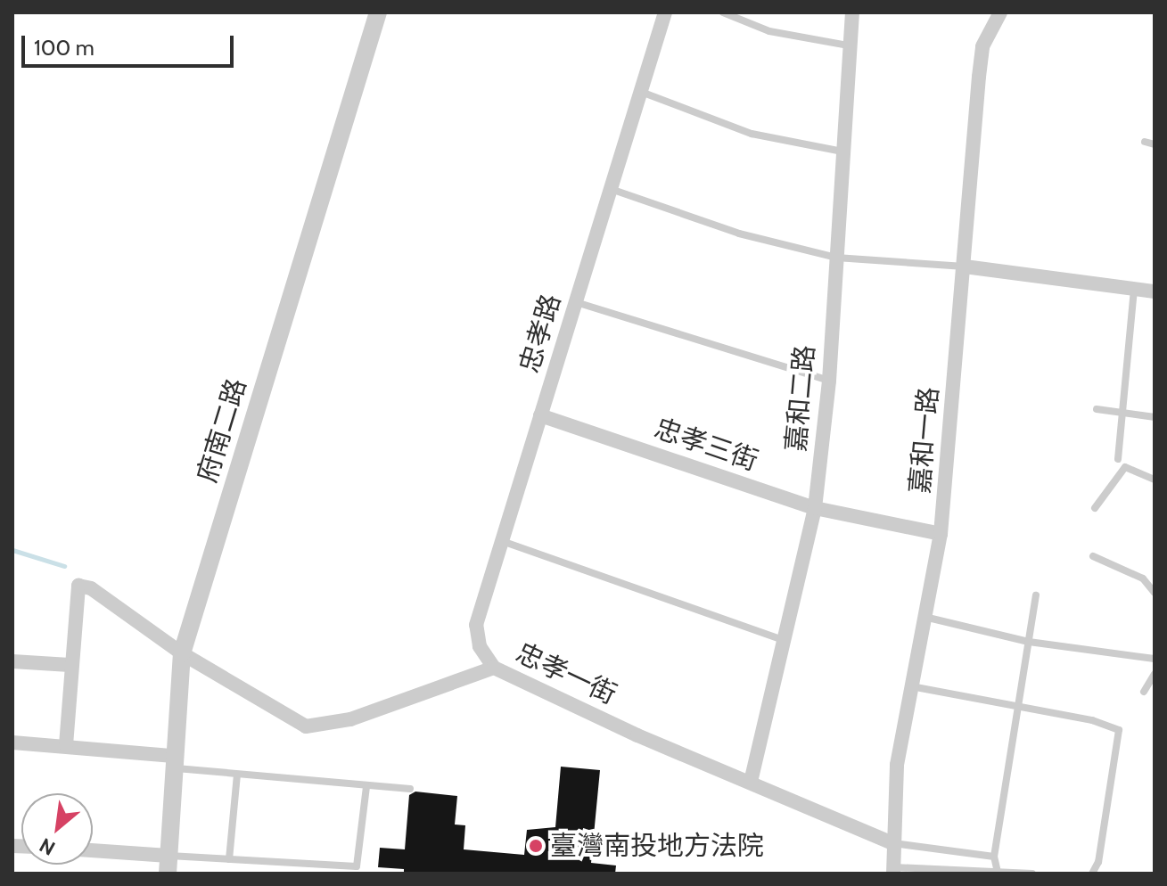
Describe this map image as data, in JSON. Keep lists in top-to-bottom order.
{
  "streets": {
    "street": [
      "忠孝路",
      "嘉和二路",
      "府南二路",
      "嘉和一路",
      "忠孝三街",
      "忠孝一街"
    ]
  },
  "crossings": [
    ["忠孝路", "忠孝三街"],
    ["忠孝路", "忠孝一街"],
    ["嘉和二路", "忠孝三街"],
    ["嘉和二路", "忠孝一街"],
    ["府南二路", "忠孝一街"],
    ["嘉和一路", "忠孝三街"],
    ["嘉和一路", "忠孝一街"]
  ],
  "places": ["臺灣南投地方法院"],
  "scale_bar": "100 m",
  "north": "bottom left"
}
